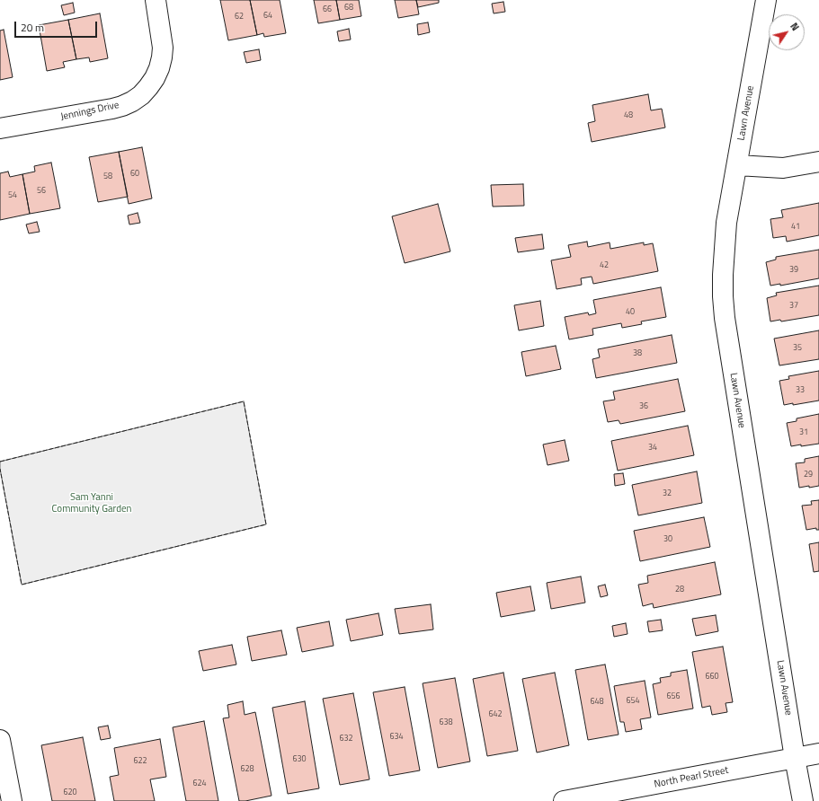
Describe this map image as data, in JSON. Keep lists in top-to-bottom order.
{
  "streets": {
    "street": ["Jennings Drive", "Lawn Avenue", "North Pearl Street"]
  },
  "crossings": [
    ["Lawn Avenue", "North Pearl Street"]
  ],
  "parks": ["Sam Yanni Community Garden"],
  "house_numbers": [
    "68",
    "66",
    "64",
    "62",
    "48",
    "60",
    "58",
    "56",
    "54",
    "41",
    "42",
    "39",
    "37",
    "40",
    "35",
    "38",
    "33",
    "36",
    "31",
    "34",
    "29",
    "32",
    "30",
    "28",
    "660",
    "656",
    "654",
    "648",
    "642",
    "638",
    "634",
    "632",
    "630",
    "622",
    "628",
    "624",
    "620"
  ],
  "scale_bar": "20 m",
  "north": "top right"
}
